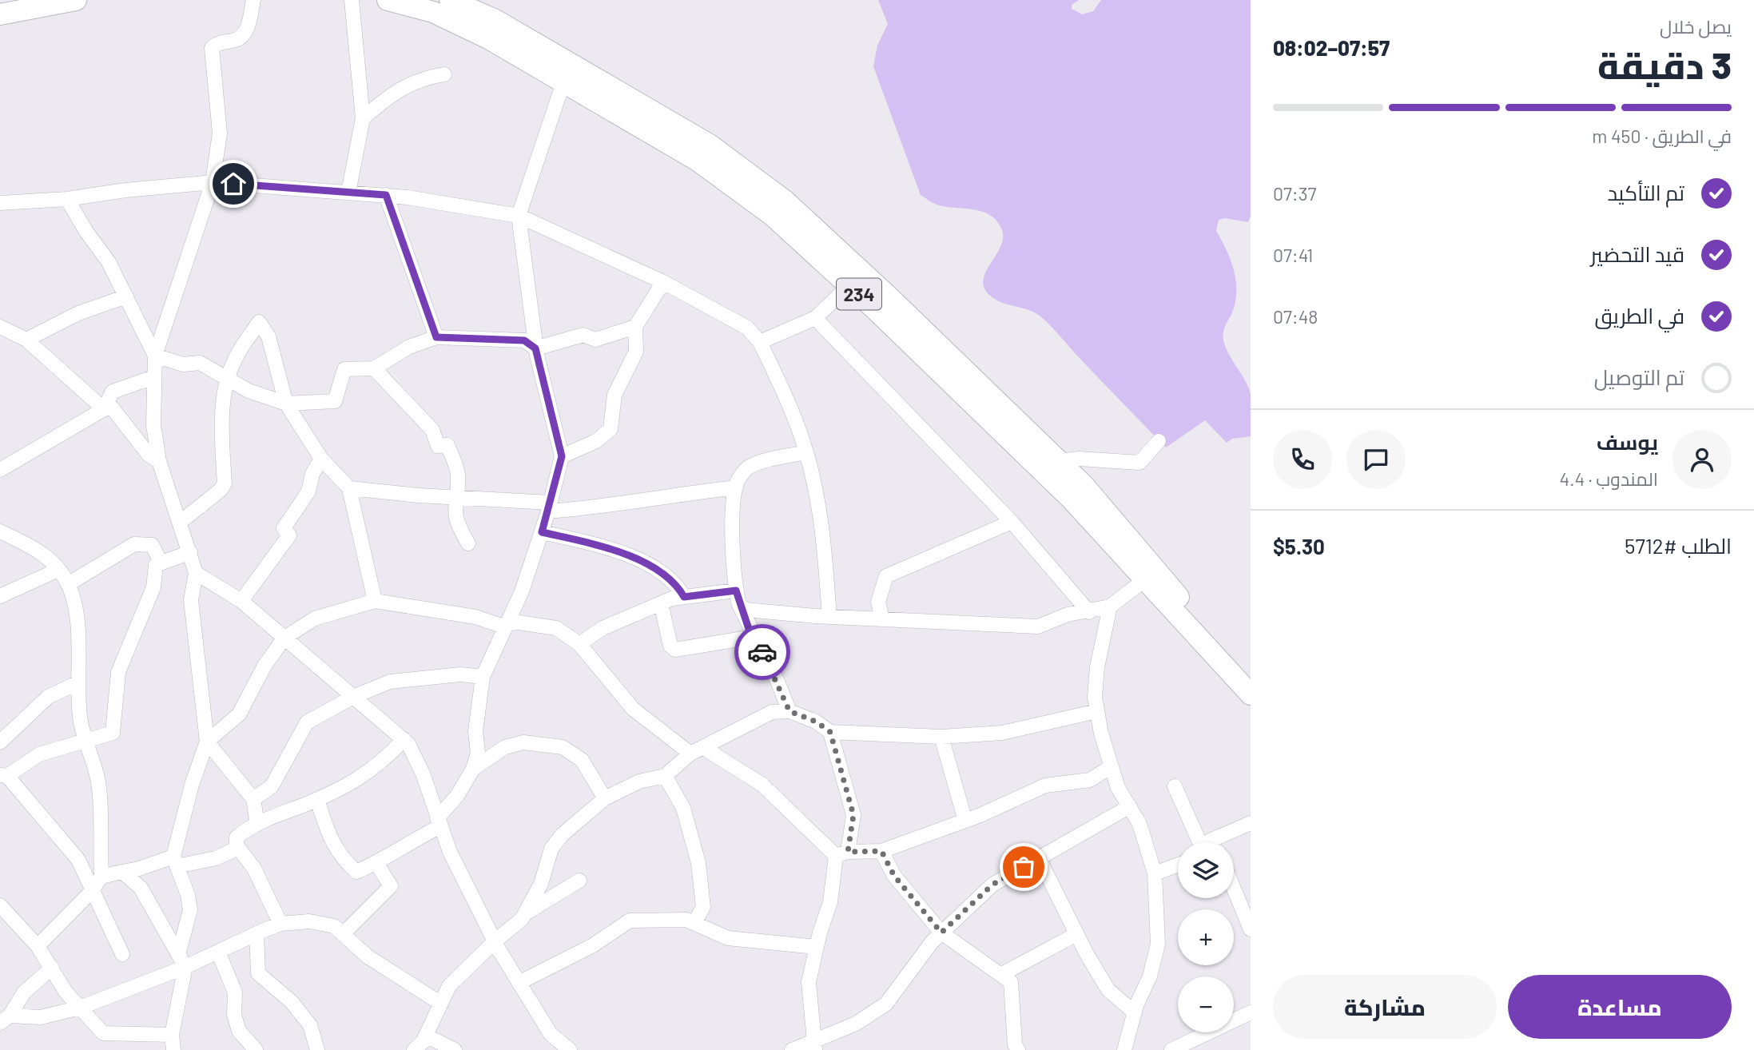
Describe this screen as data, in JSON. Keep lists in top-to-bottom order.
{
  "streets": {
    "main road": ["234"]
  },
  "page": {
    "heading": ["3 دقيقة", "يصل خلال", "07:57–08:02"],
    "panel": [
      "يوسف",
      "المندوب · 4.4",
      "الطلب #5712",
      "$5.30"
    ],
    "bar": "في الطريق · 450 m",
    "list": [
      ["تم التأكيد", "07:37"],
      ["قيد التحضير", "07:41"],
      ["في الطريق", "07:48"],
      "تم التوصيل"
    ],
    "map_buttons": ["+", "−"],
    "buttons": ["مساعدة", "مشاركة"]
  }
}
